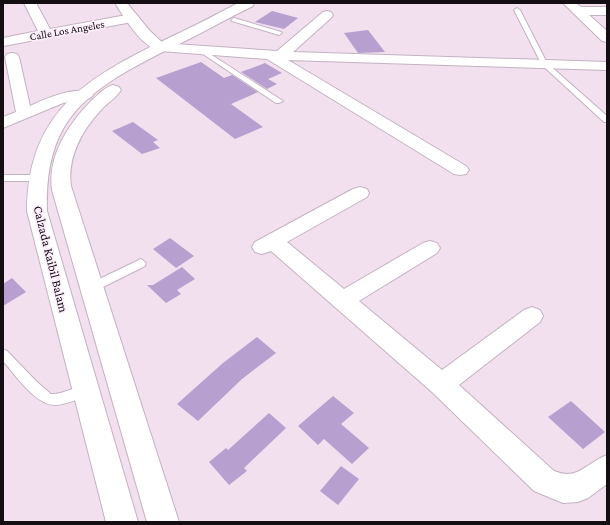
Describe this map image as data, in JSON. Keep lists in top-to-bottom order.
{
  "streets": {
    "main road": ["Calzada Kaibil Balam"],
    "street": ["Calle Los Angeles"]
  }
}
